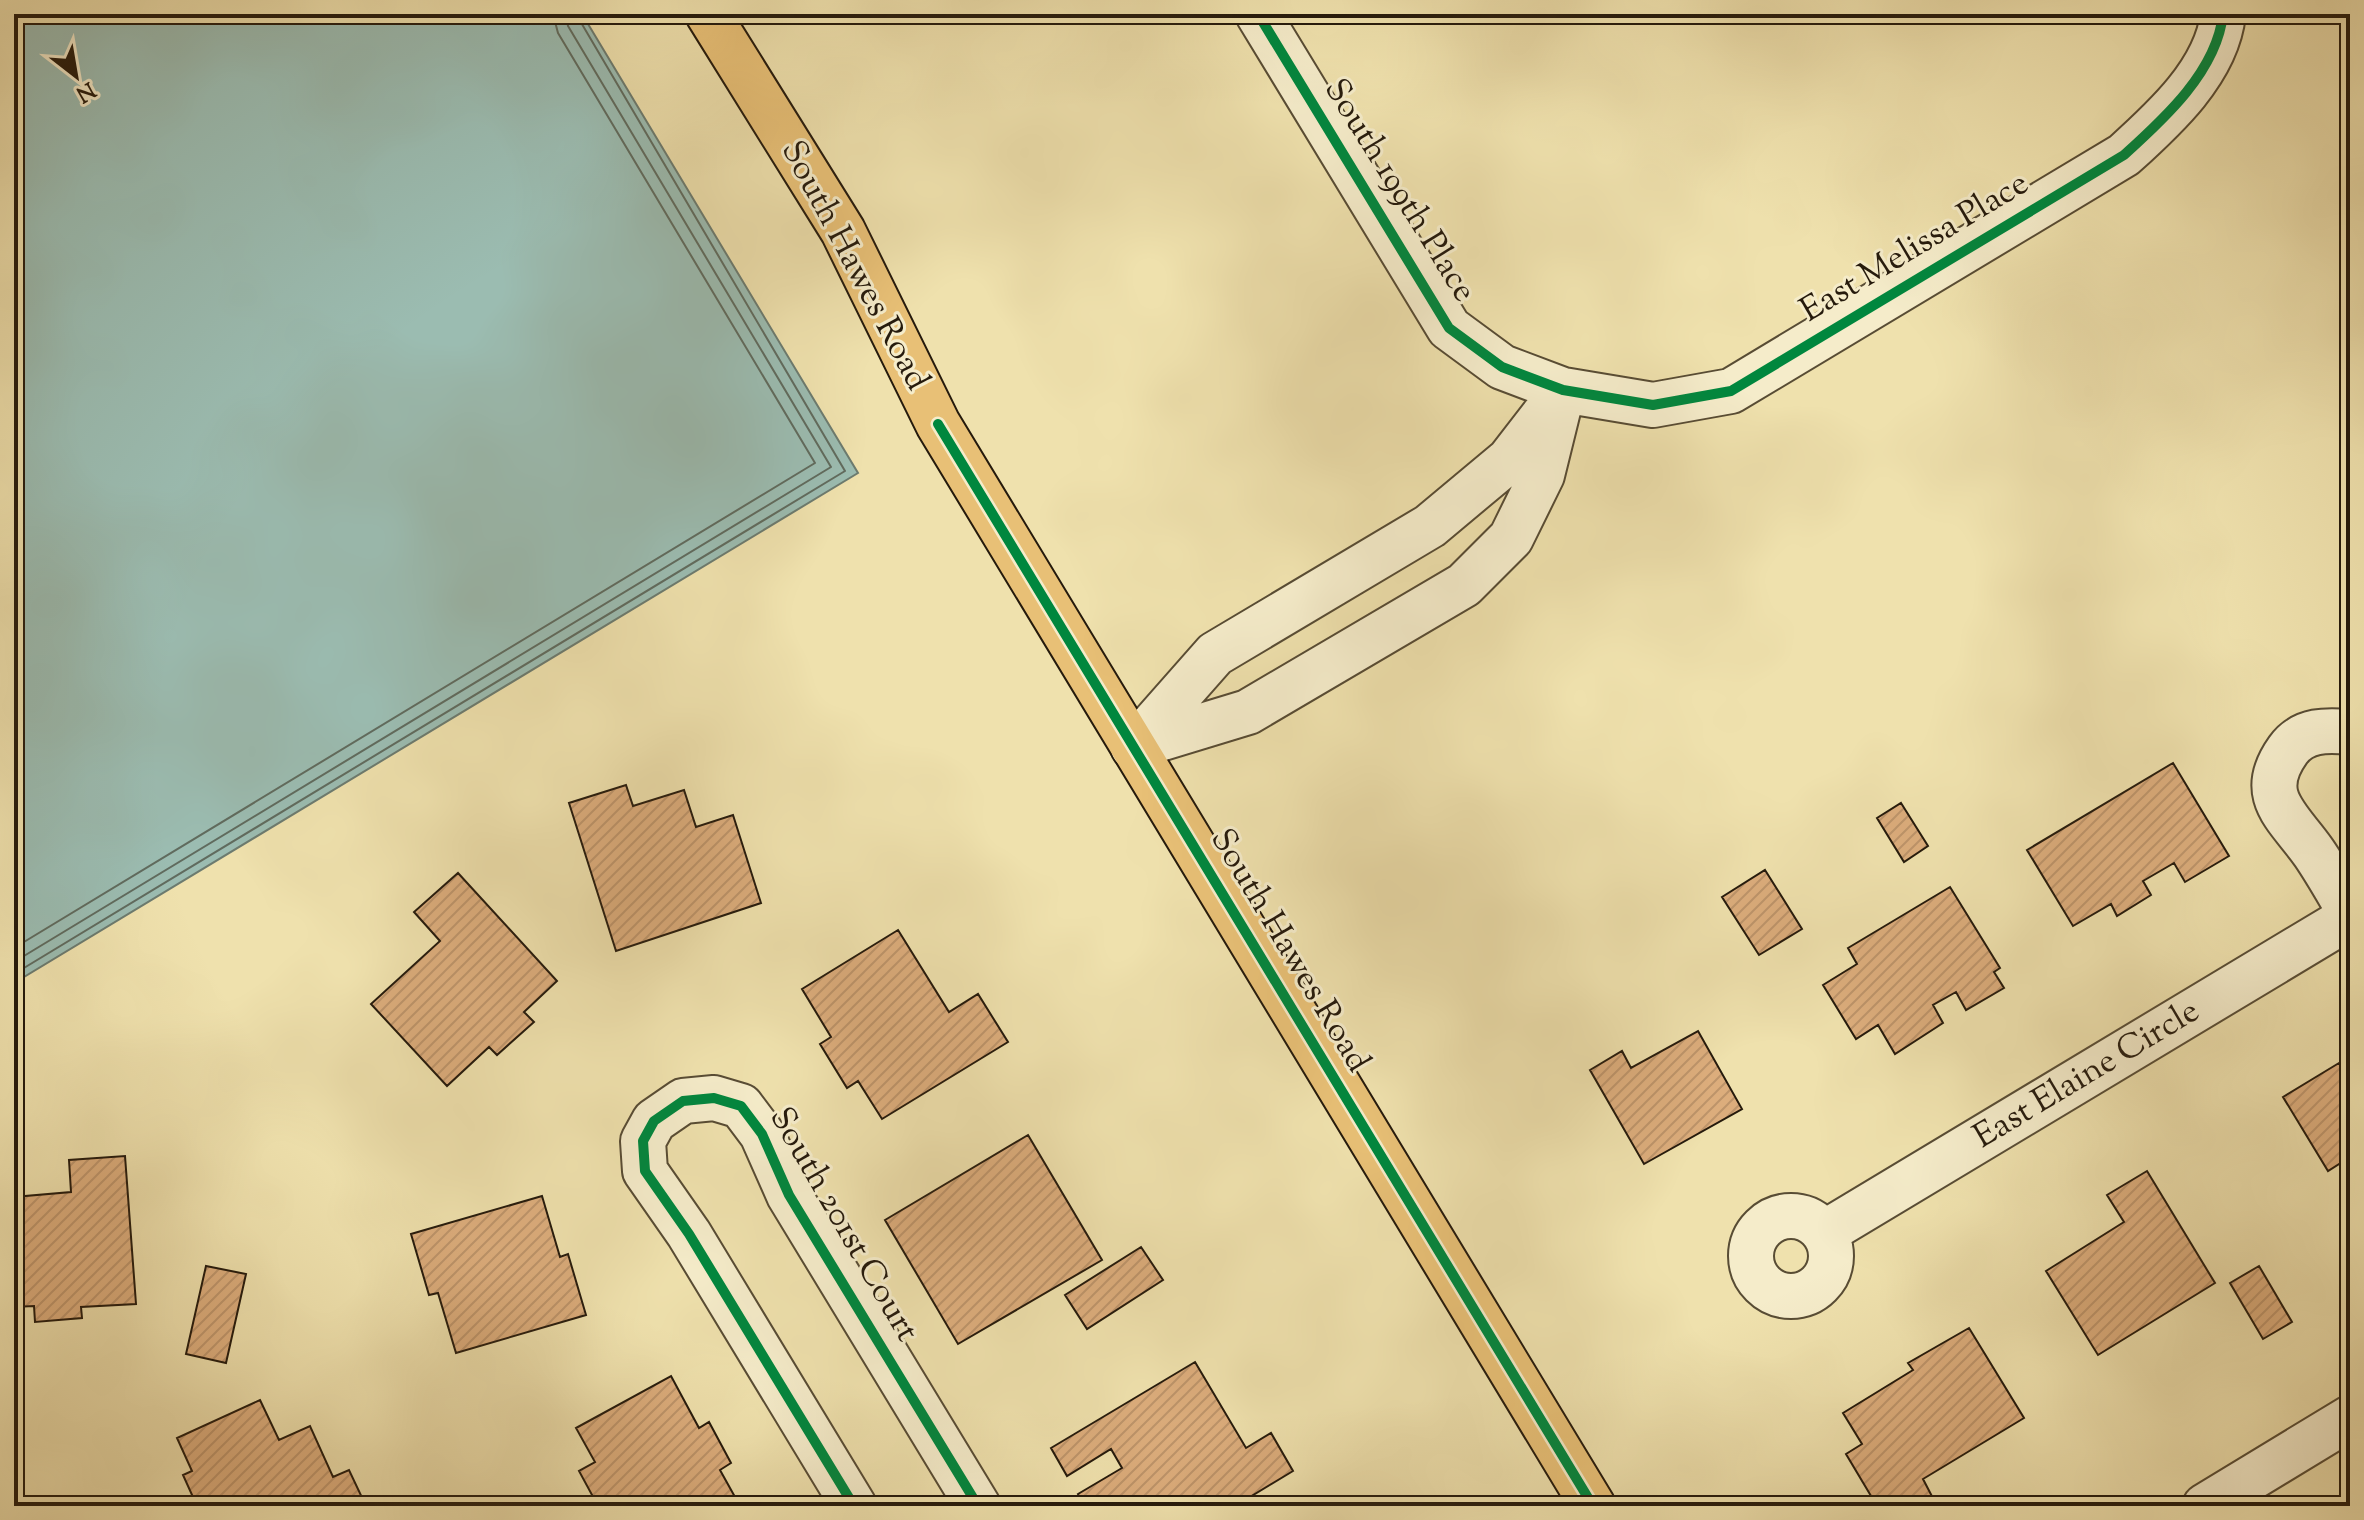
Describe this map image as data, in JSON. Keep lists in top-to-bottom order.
{
  "streets": {
    "main road": ["South Hawes Road"],
    "street": [
      "South 199th Place",
      "East Melissa Place",
      "East Elaine Circle",
      "South 201st Court"
    ]
  },
  "crossings": [
    ["South 199th Place", "East Melissa Place"]
  ],
  "north": "bottom right"
}
